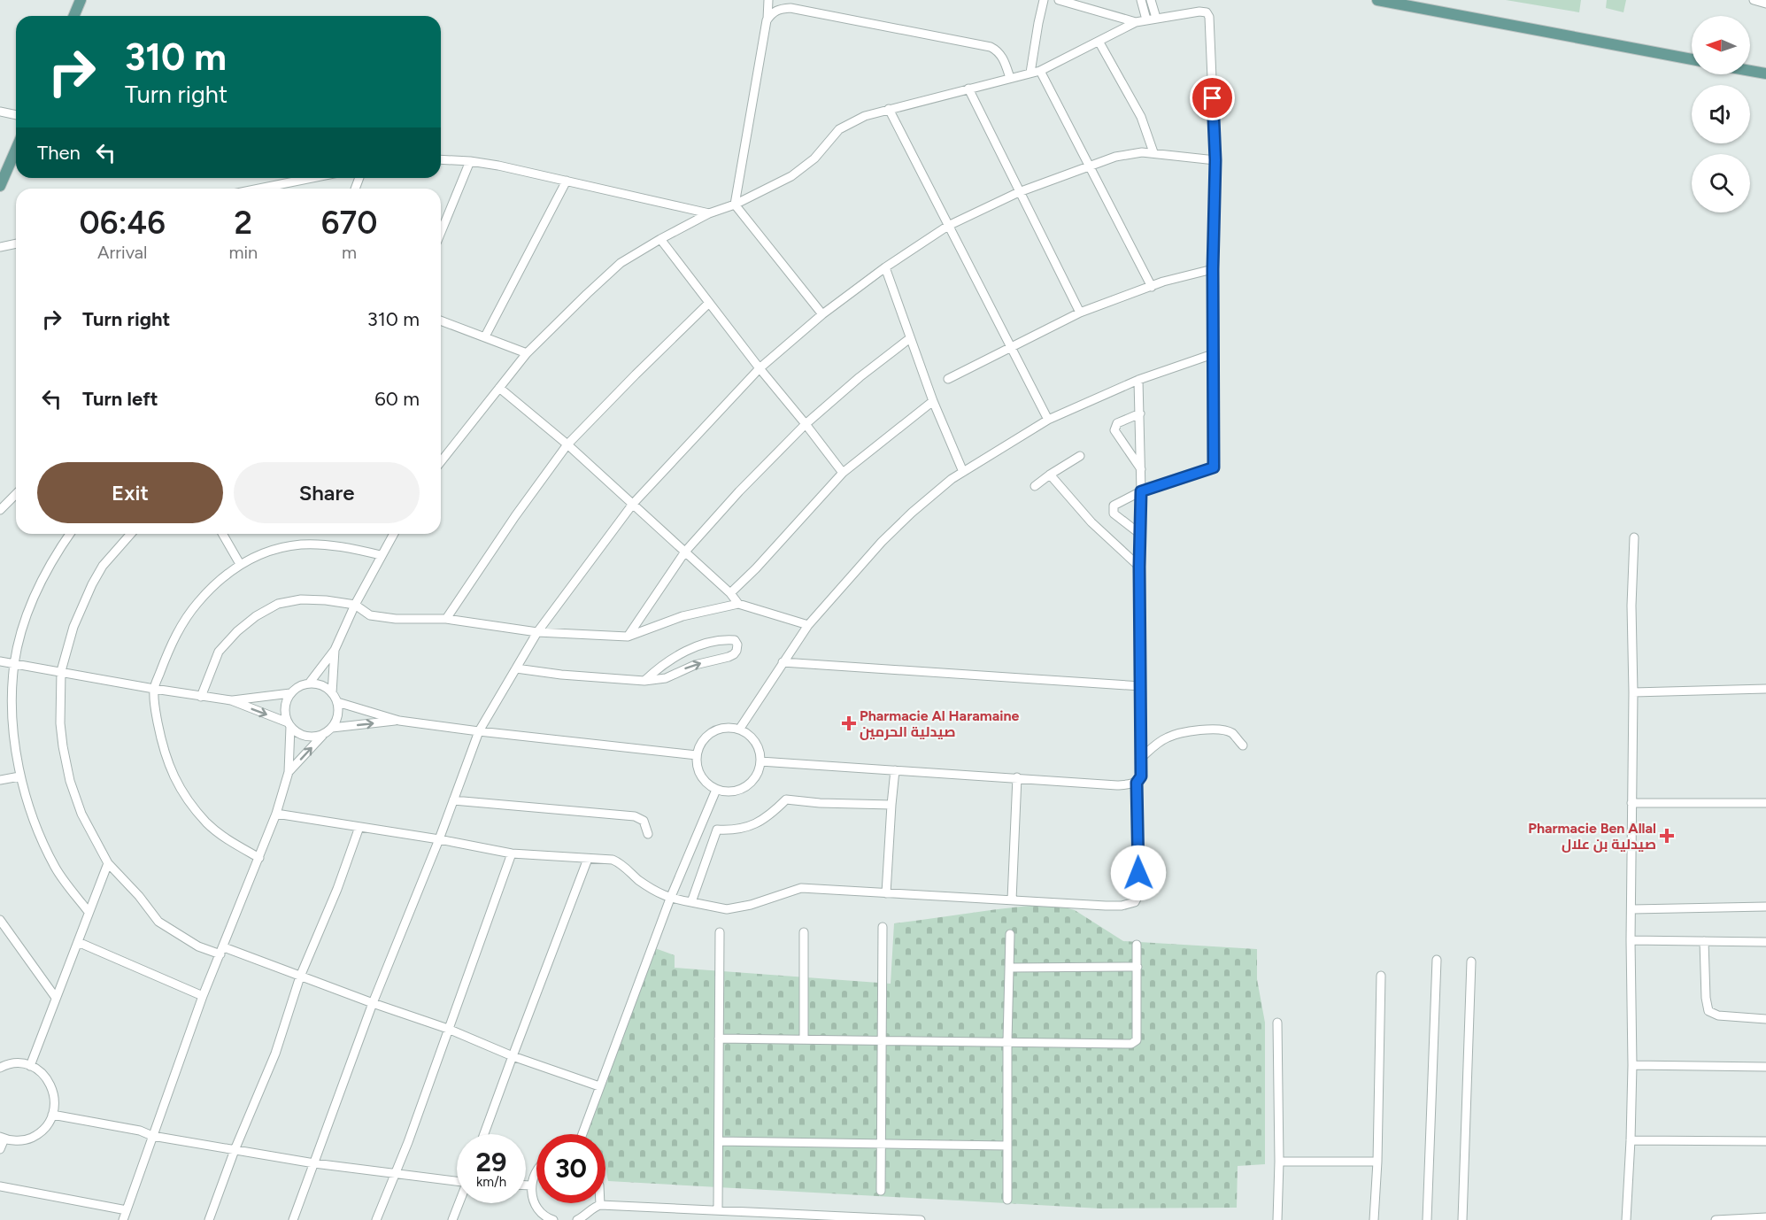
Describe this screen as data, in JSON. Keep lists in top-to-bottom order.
{
  "places": {
    "health": ["Pharmacie Al Haramaine صيدلية الحرمين", "Pharmacie Ben Allal صيدلية بن علال"]
  },
  "north": "left",
  "page": {
    "turn": ["310 m", "Turn right"],
    "then": "Then",
    "eta": [
      "06:46",
      "Arrival",
      "2",
      "min",
      "670",
      "m"
    ],
    "list": [
      {
        "name": "Turn right",
        "value": "310 m"
      },
      {
        "name": "Turn left",
        "value": "60 m"
      }
    ],
    "buttons": ["Exit", "Share"],
    "speed": "29 km/h",
    "limit": "30"
  }
}
